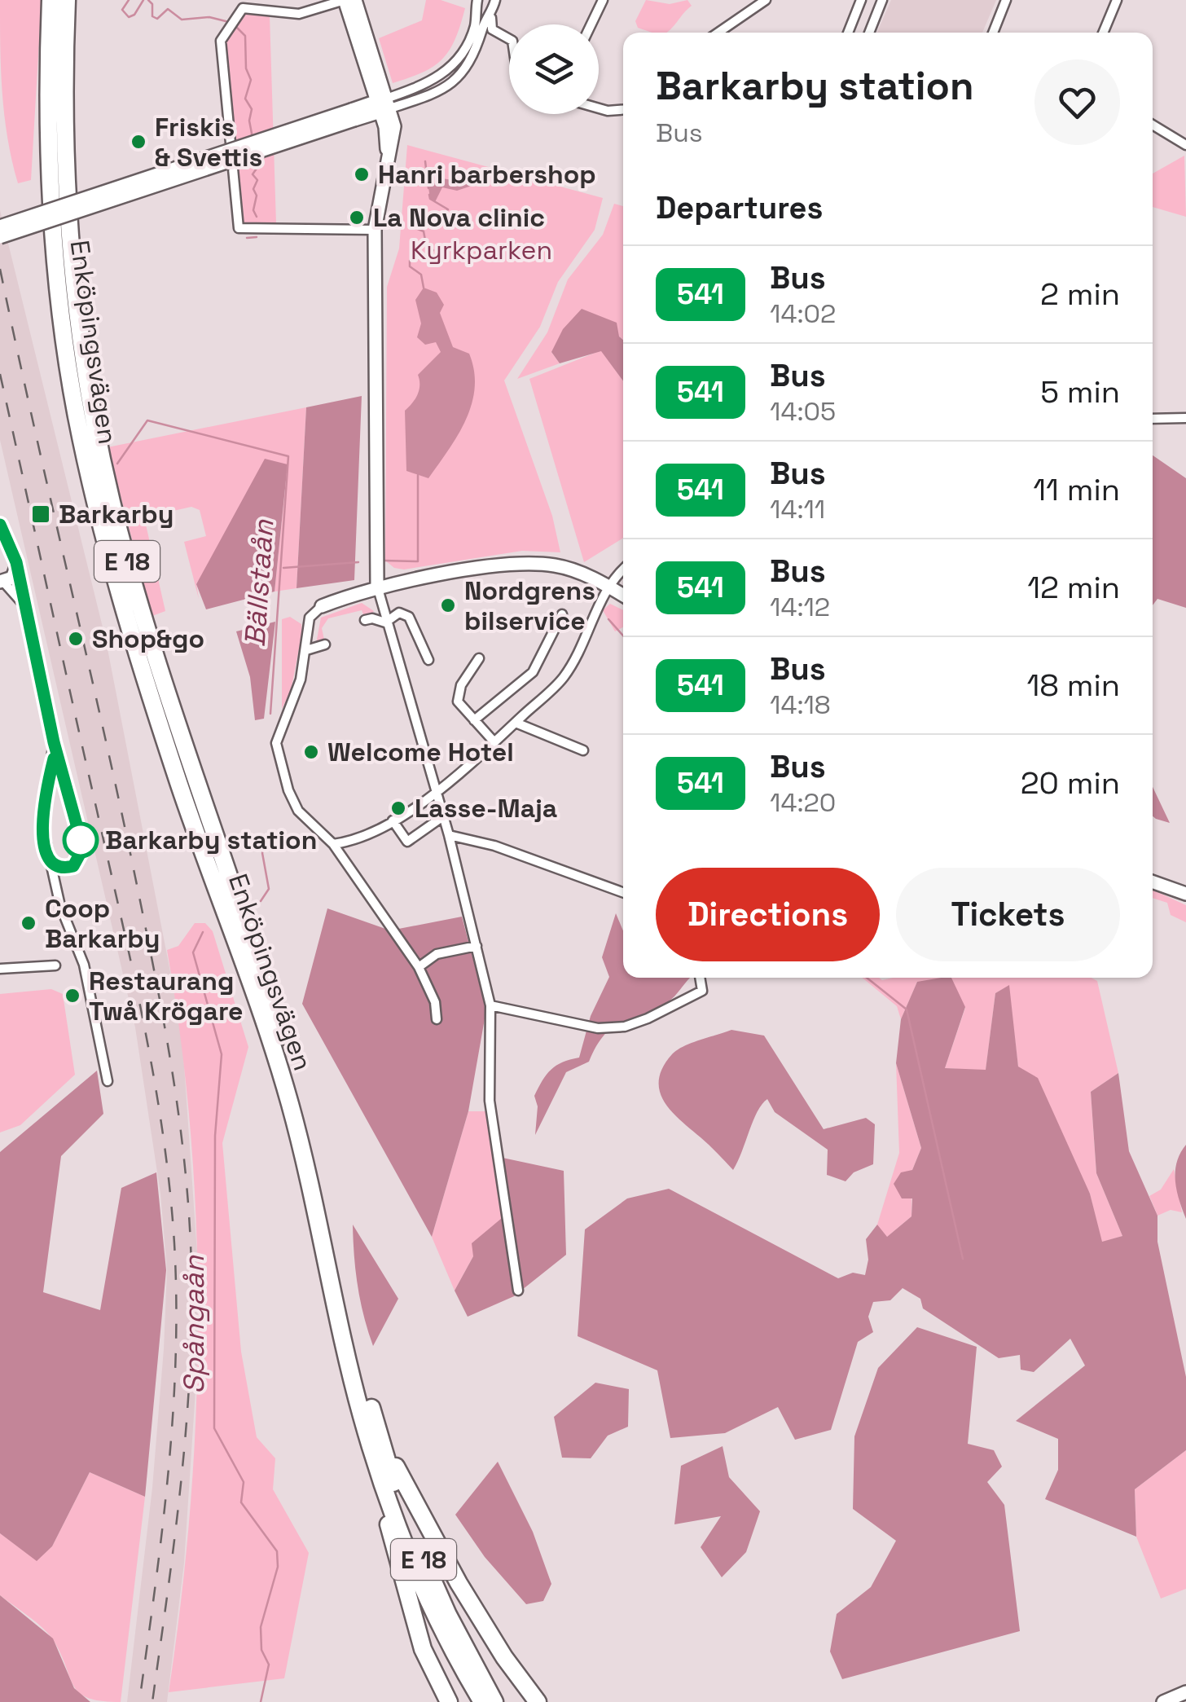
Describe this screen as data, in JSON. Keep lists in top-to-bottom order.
{
  "streets": {
    "highway": ["Enköpingsvägen", "E 18"]
  },
  "water": ["Bällstaån", "Spångaån"],
  "parks": ["Kyrkparken"],
  "places": {
    "other": [
      "Friskis & Svettis",
      "Hanri barbershop",
      "La Nova clinic",
      "Nordgrens bilservice",
      "Shop&go",
      "Welcome Hotel",
      "Lasse-Maja",
      "Barkarby station",
      "Coop Barkarby",
      "Restaurang Twå Krögare"
    ],
    "transit": ["Barkarby"]
  },
  "lines": ["bus line 541"],
  "page": {
    "heading": [
      ["Barkarby station", "Bus"],
      "Departures"
    ],
    "list": [
      {
        "mark": "541",
        "name": "Bus",
        "note": "14:02",
        "value": "2 min"
      },
      {
        "mark": "541",
        "name": "Bus",
        "note": "14:05",
        "value": "5 min"
      },
      {
        "mark": "541",
        "name": "Bus",
        "note": "14:11",
        "value": "11 min"
      },
      {
        "mark": "541",
        "name": "Bus",
        "note": "14:12",
        "value": "12 min"
      },
      {
        "mark": "541",
        "name": "Bus",
        "note": "14:18",
        "value": "18 min"
      },
      {
        "mark": "541",
        "name": "Bus",
        "note": "14:20",
        "value": "20 min"
      }
    ],
    "buttons": ["Directions", "Tickets"]
  }
}
